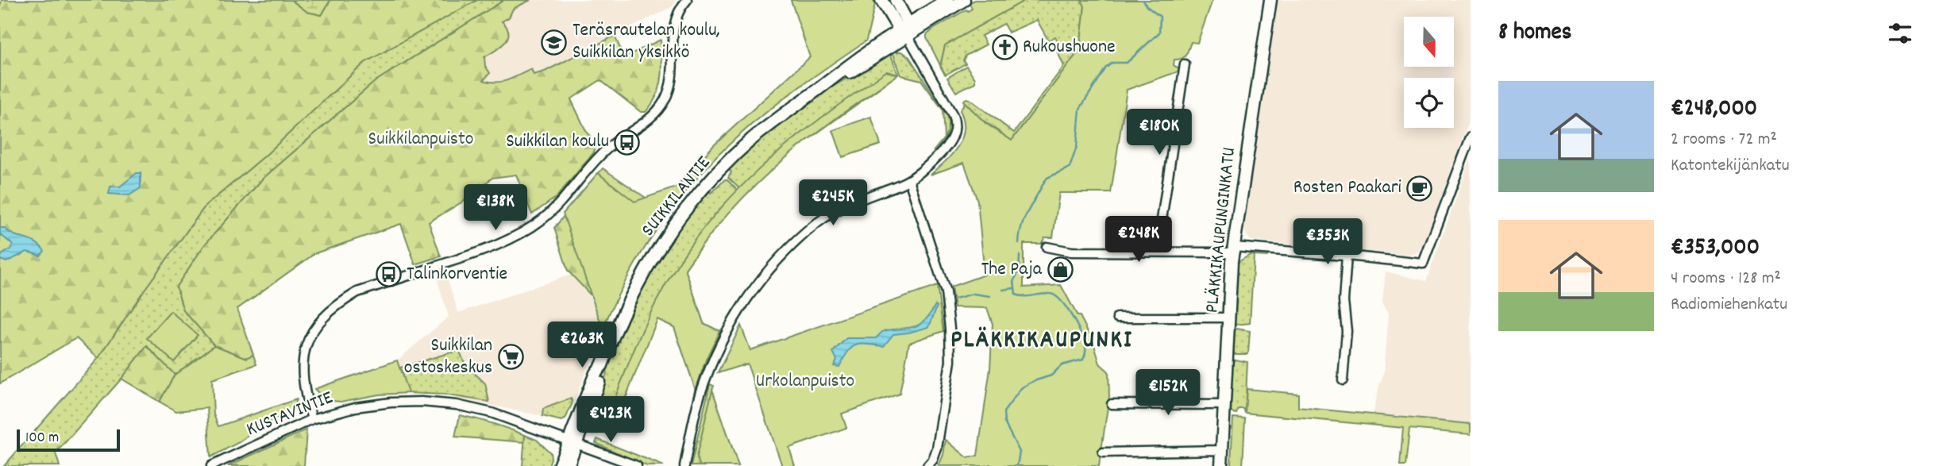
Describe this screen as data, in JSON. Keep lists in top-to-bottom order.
{
  "streets": {
    "main road": ["SUIKKILANTIE", "PLÄKKIKAUPUNGINKATU"],
    "street": ["KUSTAVINTIE"]
  },
  "crossings": [
    ["SUIKKILANTIE", "KUSTAVINTIE"]
  ],
  "districts": ["PLÄKKIKAUPUNKI"],
  "parks": ["Suikkilanpuisto", "Urkolanpuisto"],
  "places": {
    "school or university": ["Teräsrautelan koulu, Suikkilan yksikkö"],
    "church": ["Rukoushuone"],
    "bus stop": ["Suikkilan koulu", "Talinkorventie"],
    "cafe": ["Rosten Paakari"],
    "shop": ["The Paja"],
    "supermarket": ["Suikkilan ostoskeskus"]
  },
  "scale_bar": "100 m",
  "north": "bottom",
  "page": {
    "heading": "8 homes",
    "list": [
      {
        "name": "€248,000",
        "note": "2 rooms · 72 m² · Katontekijänkatu"
      },
      {
        "name": "€353,000",
        "note": "4 rooms · 128 m² · Radiomiehenkatu"
      }
    ],
    "price": [
      "€180K",
      "€245K",
      "€138K",
      "€248K",
      "€353K",
      "€263K",
      "€152K",
      "€423K"
    ],
    "scale": "100 m"
  }
}
